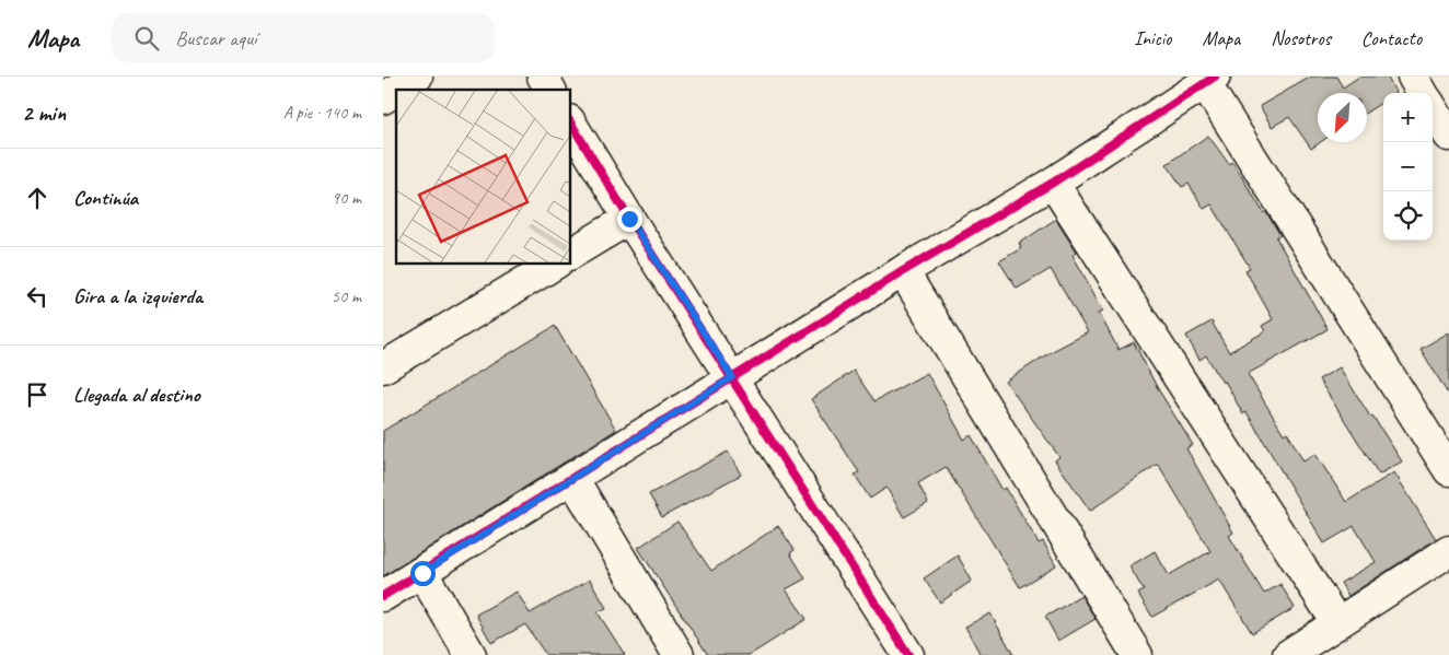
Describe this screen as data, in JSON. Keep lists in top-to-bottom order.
{
  "north": "bottom left",
  "page": {
    "header": "Mapa",
    "search": "Buscar aquí",
    "nav": [
      "Inicio",
      "Mapa",
      "Nosotros",
      "Contacto"
    ],
    "heading": ["2 min", "A pie · 140 m"],
    "map_buttons": ["+", "−"],
    "list": [
      ["Continúa", "90 m"],
      ["Gira a la izquierda", "50 m"],
      "Llegada al destino"
    ]
  }
}
